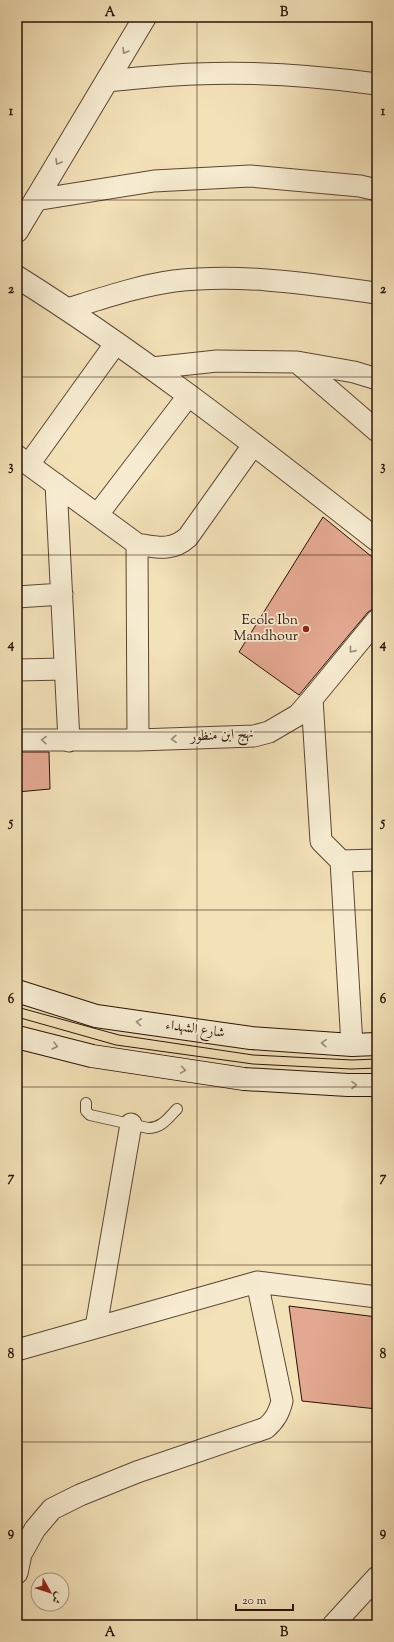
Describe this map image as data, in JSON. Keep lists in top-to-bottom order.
{
  "streets": {
    "main road": ["شارع الشهداء"],
    "street": ["نهج ابن منظور"]
  },
  "places": ["Ecole Ibn Mandhour"],
  "scale_bar": "20 m",
  "north": "bottom right",
  "grid": {
    "columns": ["A", "B"],
    "rows": [
      "1",
      "2",
      "3",
      "4",
      "5",
      "6",
      "7",
      "8",
      "9"
    ]
  }
}
